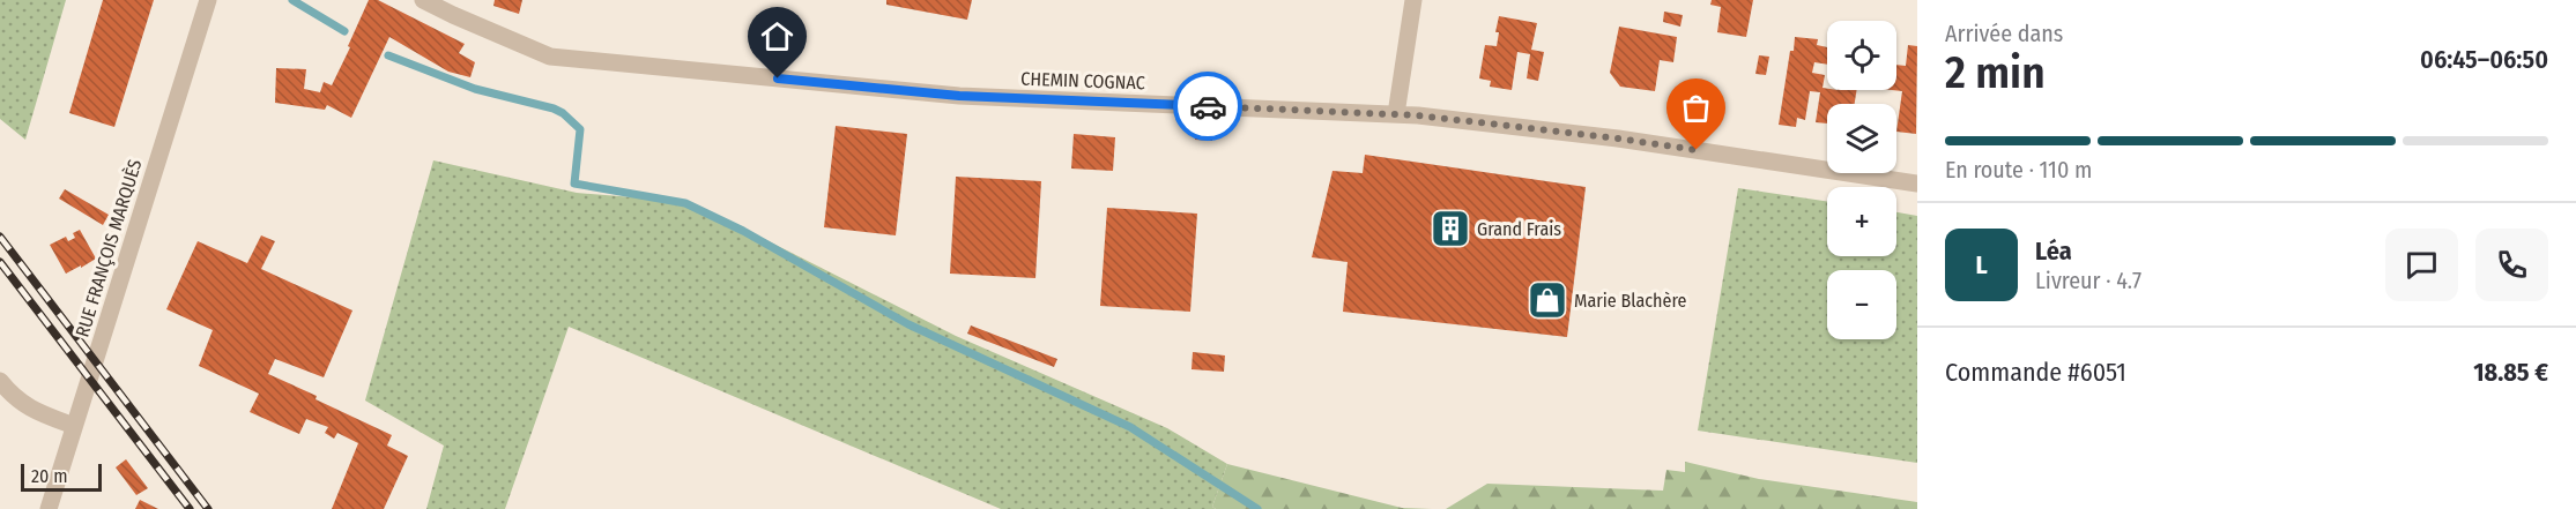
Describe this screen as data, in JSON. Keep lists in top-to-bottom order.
{
  "streets": {
    "street": ["CHEMIN COGNAC", "RUE FRANÇOIS MARQUÈS"]
  },
  "places": {
    "building": ["Grand Frais"],
    "shop": ["Marie Blachère"]
  },
  "scale_bar": "20 m",
  "page": {
    "heading": ["2 min", "Arrivée dans", "06:45–06:50"],
    "panel": [
      "Léa",
      "Livreur · 4.7",
      "Commande #6051",
      "18.85 €"
    ],
    "map_buttons": ["+", "−"],
    "bar": "En route · 110 m",
    "round": "L",
    "scale": "20 m"
  }
}
